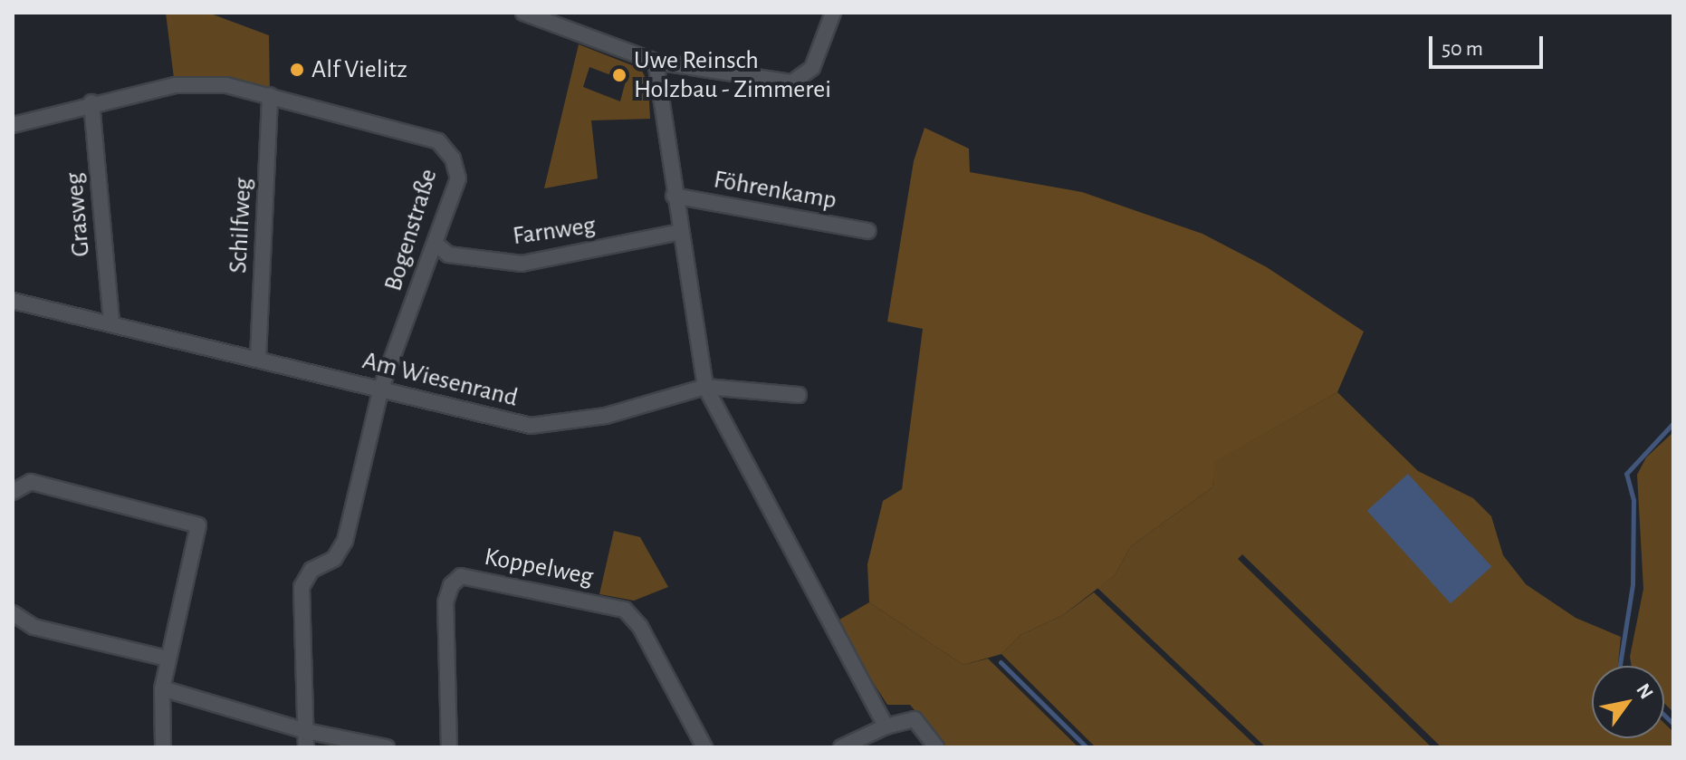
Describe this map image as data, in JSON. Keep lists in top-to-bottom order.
{
  "streets": {
    "street": [
      "Föhrenkamp",
      "Grasweg",
      "Schilfweg",
      "Bogenstraße",
      "Farnweg",
      "Am Wiesenrand",
      "Koppelweg"
    ]
  },
  "crossings": [
    ["Grasweg", "Bogenstraße"],
    ["Grasweg", "Am Wiesenrand"],
    ["Schilfweg", "Bogenstraße"],
    ["Schilfweg", "Am Wiesenrand"],
    ["Bogenstraße", "Farnweg"],
    ["Bogenstraße", "Am Wiesenrand"]
  ],
  "places": ["Alf Vielitz", "Uwe Reinsch Holzbau - Zimmerei"],
  "scale_bar": "50 m",
  "north": "top right"
}
